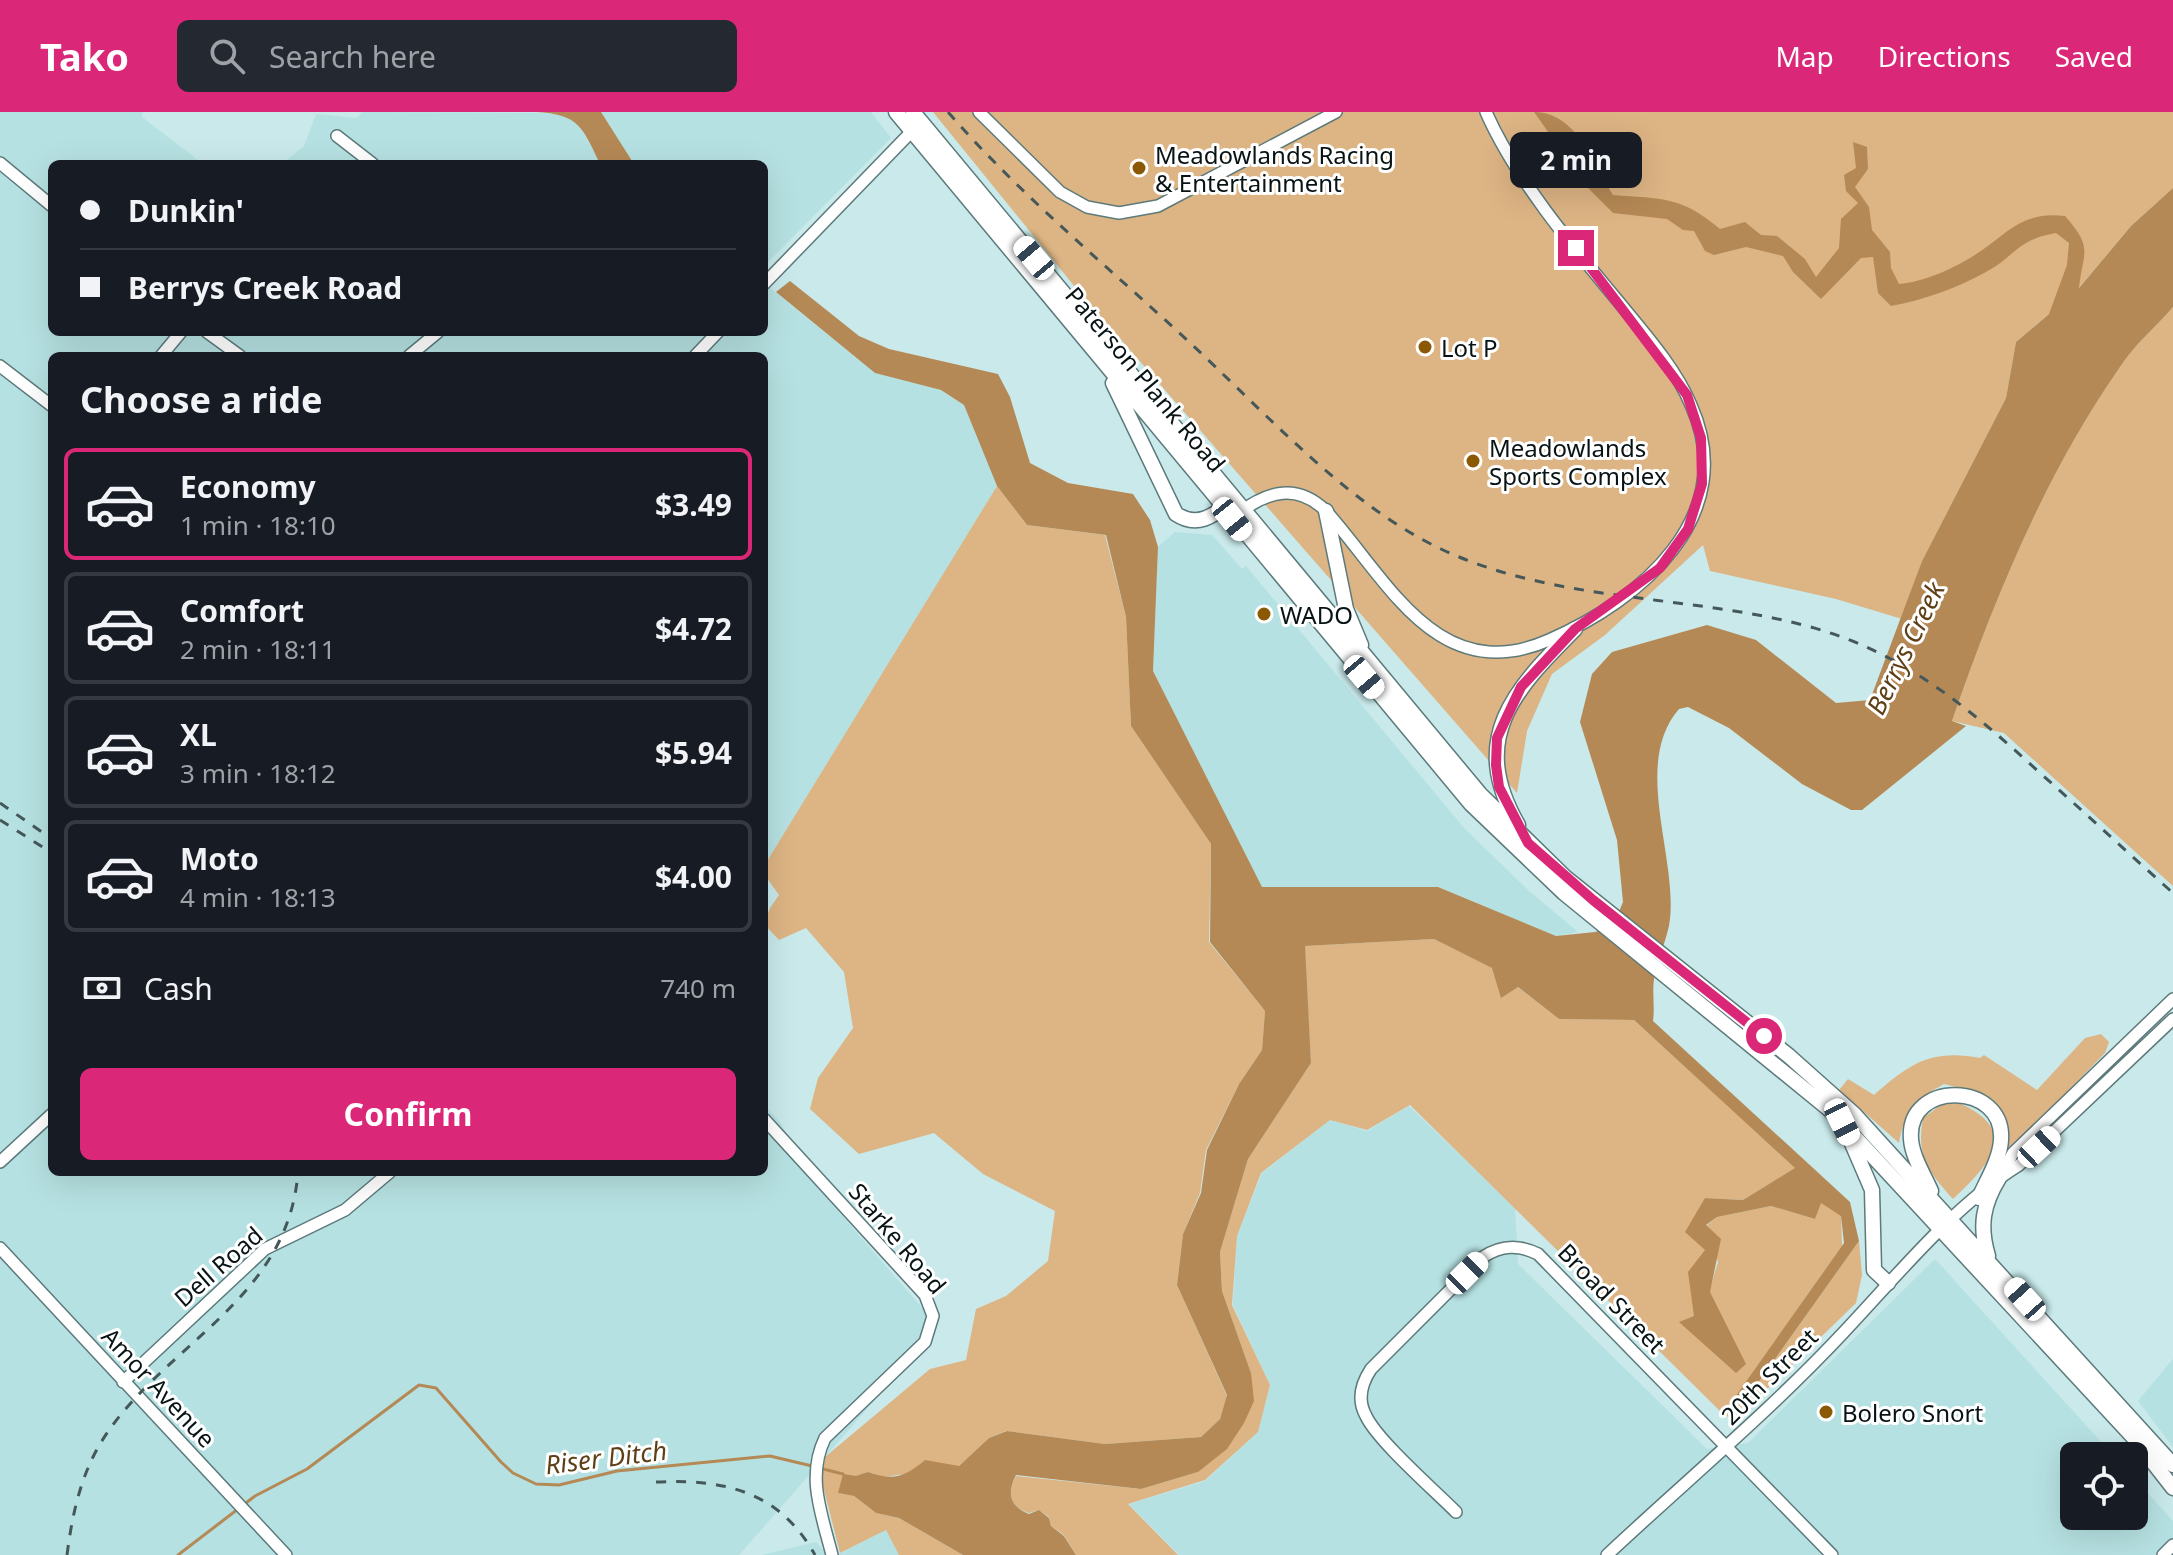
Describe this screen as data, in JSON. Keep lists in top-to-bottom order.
{
  "streets": {
    "main road": ["Paterson Plank Road"],
    "street": [
      "Starke Road",
      "Dell Road",
      "Broad Street",
      "20th Street",
      "Amor Avenue"
    ]
  },
  "crossings": [
    ["Paterson Plank Road", "20th Street"],
    ["Dell Road", "Amor Avenue"],
    ["Broad Street", "20th Street"]
  ],
  "water": ["Berrys Creek", "Riser Ditch"],
  "places": [
    "Meadowlands Racing & Entertainment",
    "Lot P",
    "Meadowlands Sports Complex",
    "WADO",
    "Bolero Snort"
  ],
  "page": {
    "header": "Tako",
    "search": "Search here",
    "nav": ["Map", "Directions", "Saved"],
    "bubble": "2 min",
    "banner": ["Dunkin'", "Berrys Creek Road"],
    "heading": "Choose a ride",
    "list": [
      {
        "name": "Economy",
        "note": "1 min · 18:10",
        "value": "$3.49"
      },
      {
        "name": "Comfort",
        "note": "2 min · 18:11",
        "value": "$4.72"
      },
      {
        "name": "XL",
        "note": "3 min · 18:12",
        "value": "$5.94"
      },
      {
        "name": "Moto",
        "note": "4 min · 18:13",
        "value": "$4.00"
      }
    ],
    "pay": ["Cash", "740 m"],
    "buttons": "Confirm"
  }
}
